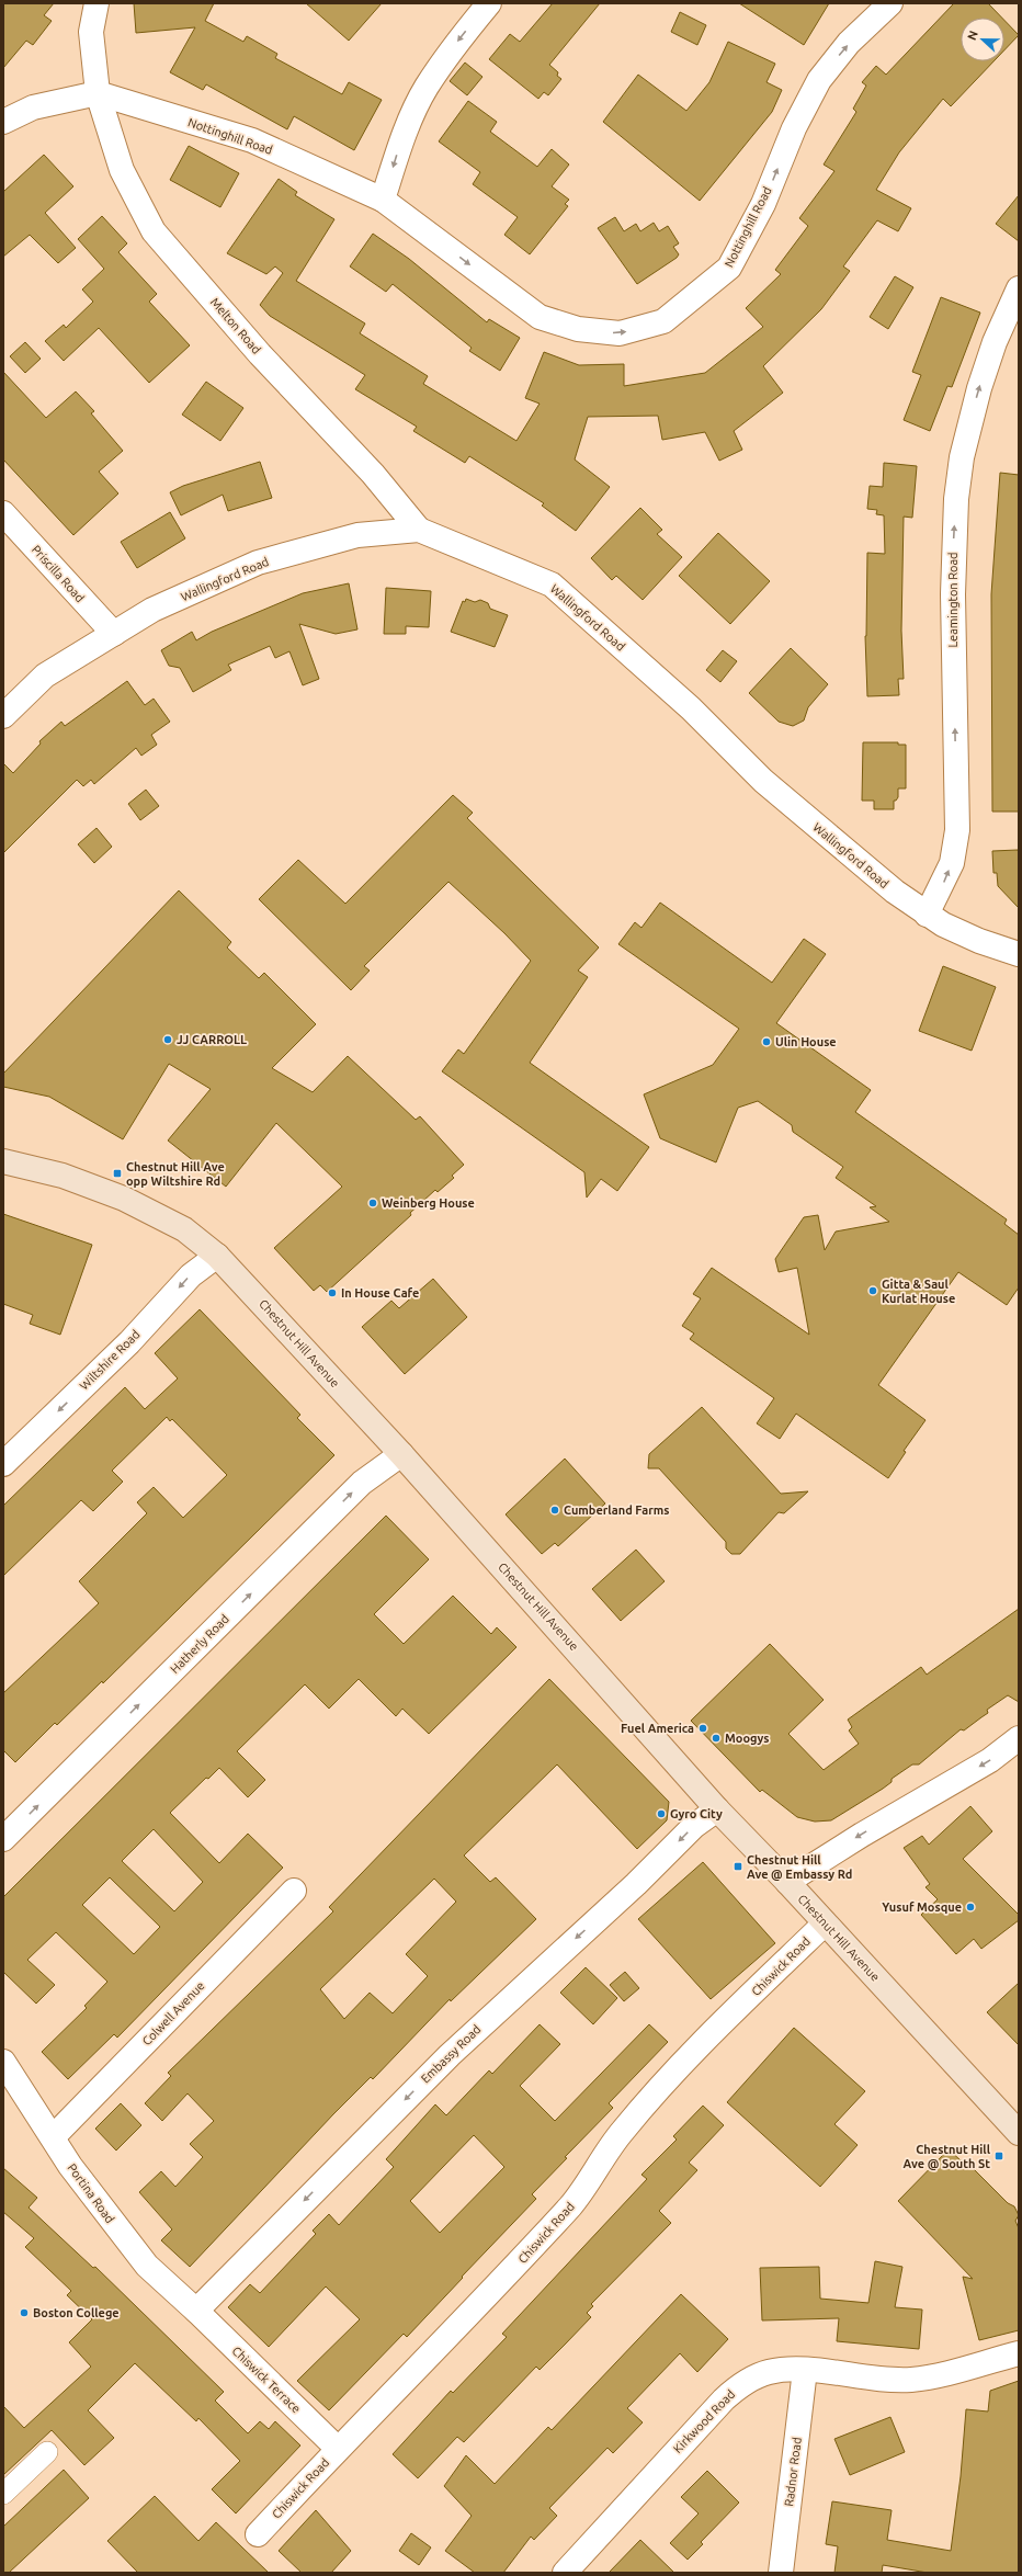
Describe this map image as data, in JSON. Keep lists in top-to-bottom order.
{
  "streets": {
    "main road": ["Chestnut Hill Avenue"],
    "street": [
      "Nottinghill Road",
      "Melton Road",
      "Priscilla Road",
      "Wallingford Road",
      "Leamington Road",
      "Wiltshire Road",
      "Hatherly Road",
      "Chiswick Road",
      "Colwell Avenue",
      "Embassy Road",
      "Portina Road",
      "Chiswick Terrace",
      "Kirkwood Road",
      "Radnor Road"
    ]
  },
  "crossings": [
    ["Nottinghill Road", "Melton Road"],
    ["Melton Road", "Wallingford Road"],
    ["Priscilla Road", "Wallingford Road"],
    ["Wallingford Road", "Leamington Road"],
    ["Chestnut Hill Avenue", "Wiltshire Road"],
    ["Chestnut Hill Avenue", "Hatherly Road"],
    ["Chestnut Hill Avenue", "Chiswick Road"],
    ["Chestnut Hill Avenue", "Embassy Road"],
    ["Chiswick Road", "Chiswick Terrace"],
    ["Colwell Avenue", "Portina Road"],
    ["Embassy Road", "Portina Road"],
    ["Embassy Road", "Chiswick Terrace"],
    ["Portina Road", "Chiswick Terrace"],
    ["Kirkwood Road", "Radnor Road"]
  ],
  "one_way": [
    "Leamington Road",
    "Wiltshire Road",
    "Hatherly Road",
    "Embassy Road"
  ],
  "places": {
    "other": [
      "JJ CARROLL",
      "Ulin House",
      "Weinberg House",
      "Gitta & Saul Kurlat House",
      "In House Cafe",
      "Cumberland Farms",
      "Fuel America",
      "Moogys",
      "Gyro City",
      "Yusuf Mosque",
      "Boston College"
    ],
    "transit": ["Chestnut Hill Ave opp Wiltshire Rd", "Chestnut Hill Ave @ Embassy Rd", "Chestnut Hill Ave @ South St"]
  },
  "north": "left"
}
